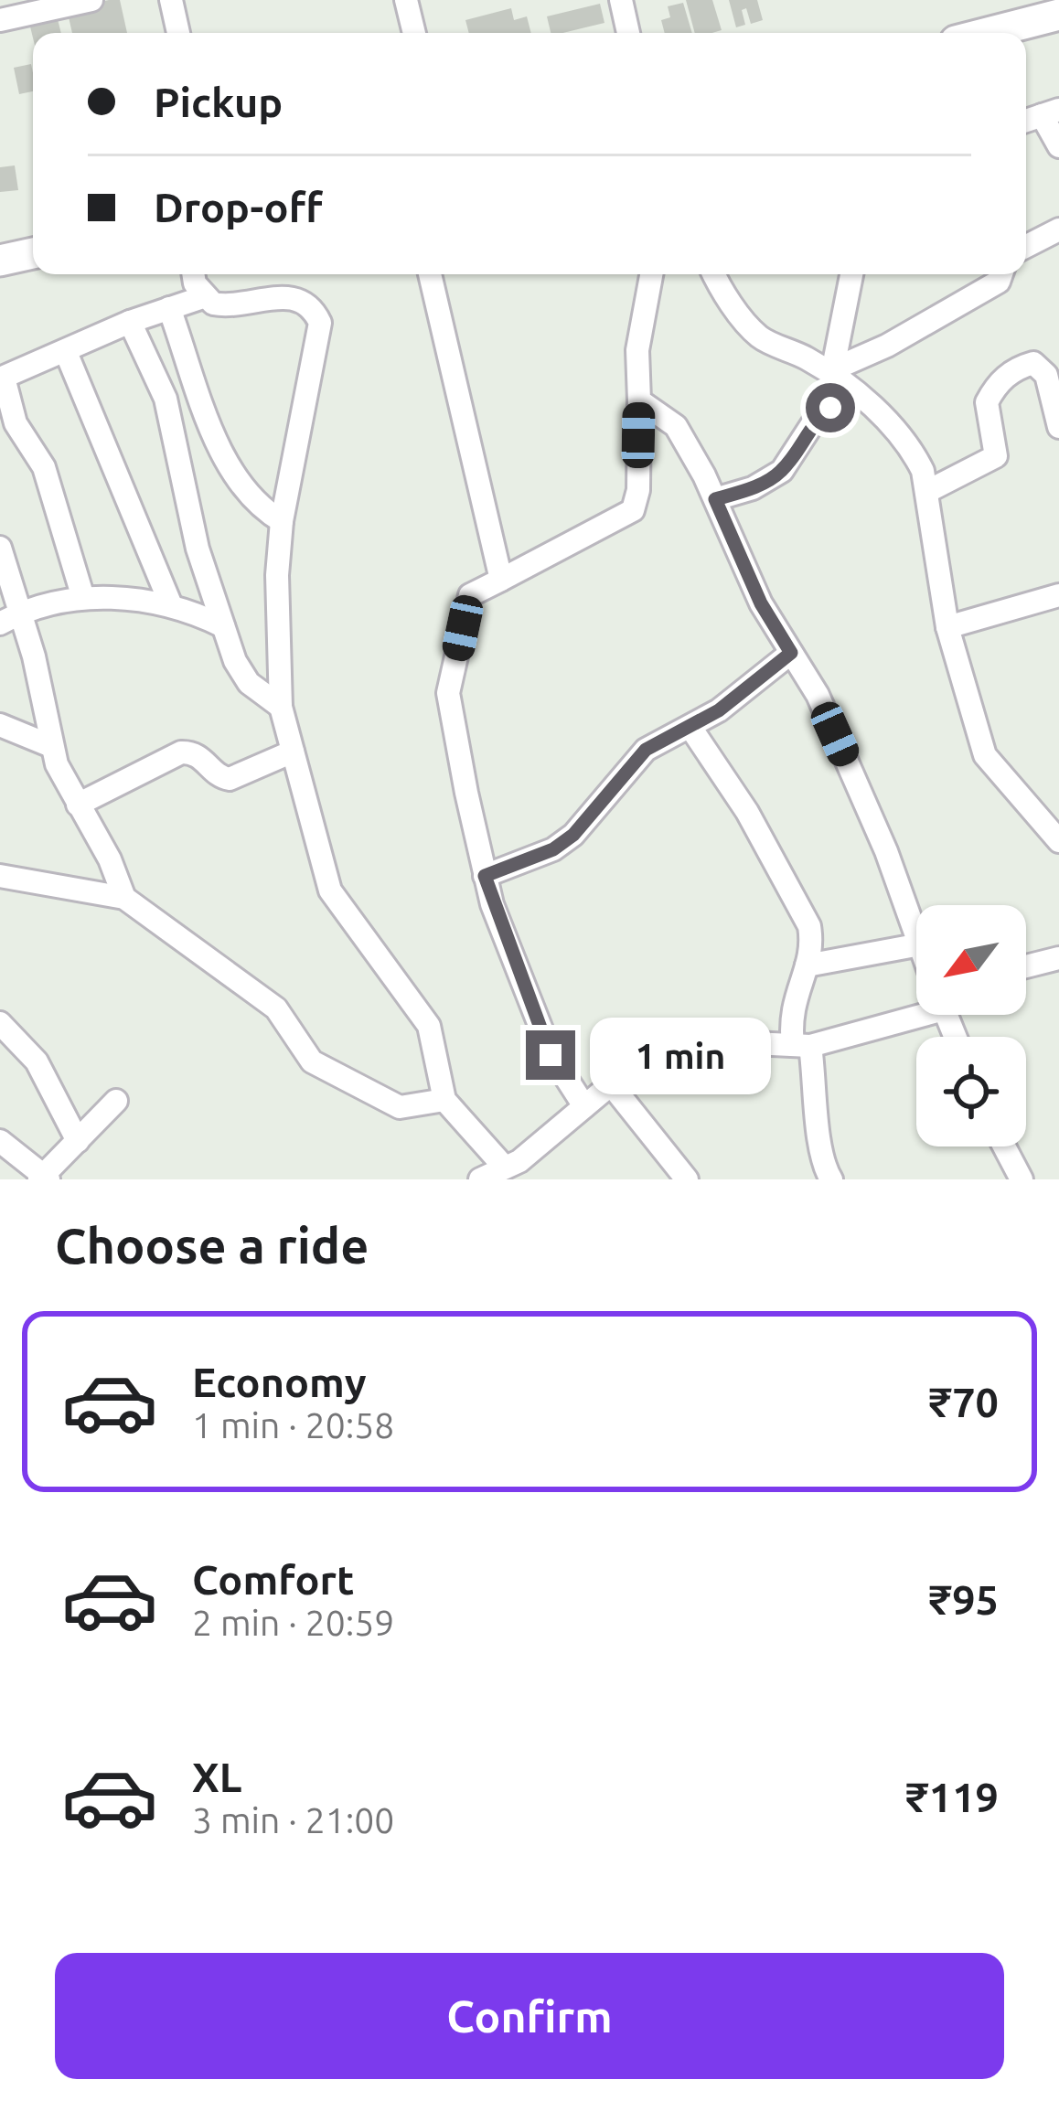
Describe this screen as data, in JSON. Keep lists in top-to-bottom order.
{
  "north": "bottom left",
  "page": {
    "banner": ["Pickup", "Drop-off"],
    "bubble": "1 min",
    "heading": "Choose a ride",
    "list": [
      {
        "name": "Economy",
        "note": "1 min · 20:58",
        "value": "₹70"
      },
      {
        "name": "Comfort",
        "note": "2 min · 20:59",
        "value": "₹95"
      },
      {
        "name": "XL",
        "note": "3 min · 21:00",
        "value": "₹119"
      }
    ],
    "buttons": "Confirm"
  }
}
